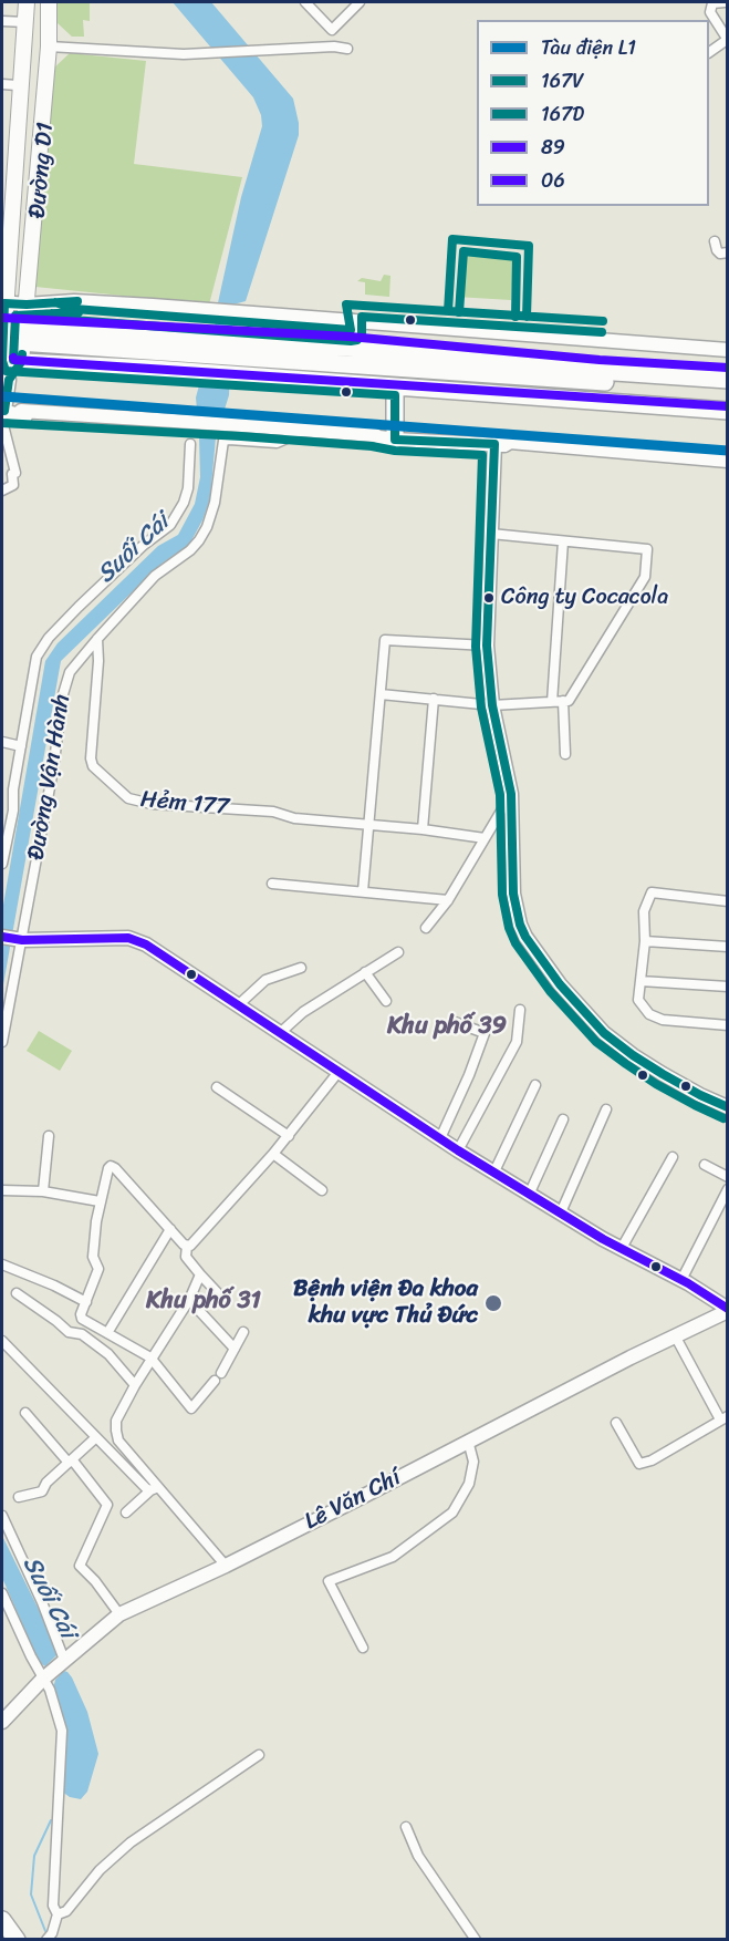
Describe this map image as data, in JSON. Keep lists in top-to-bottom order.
{
  "streets": {
    "main road": ["Đường D1", "Lê Văn Chí"],
    "street": ["Đường Vận Hành", "Hẻm 177"]
  },
  "crossings": [
    ["Đường Vận Hành", "Hẻm 177"]
  ],
  "districts": ["Khu phố 39", "Khu phố 31"],
  "water": ["Suối Cái"],
  "places": ["Công ty Cocacola", "Bệnh viện Đa khoa khu vực Thủ Đức"],
  "lines": [
    "transit line 167V",
    "transit line 167D",
    "transit line 06",
    "metro line L1",
    "transit line 89"
  ],
  "legend": [
    "Tàu điện L1",
    "167V",
    "167D",
    "89",
    "06"
  ]
}
